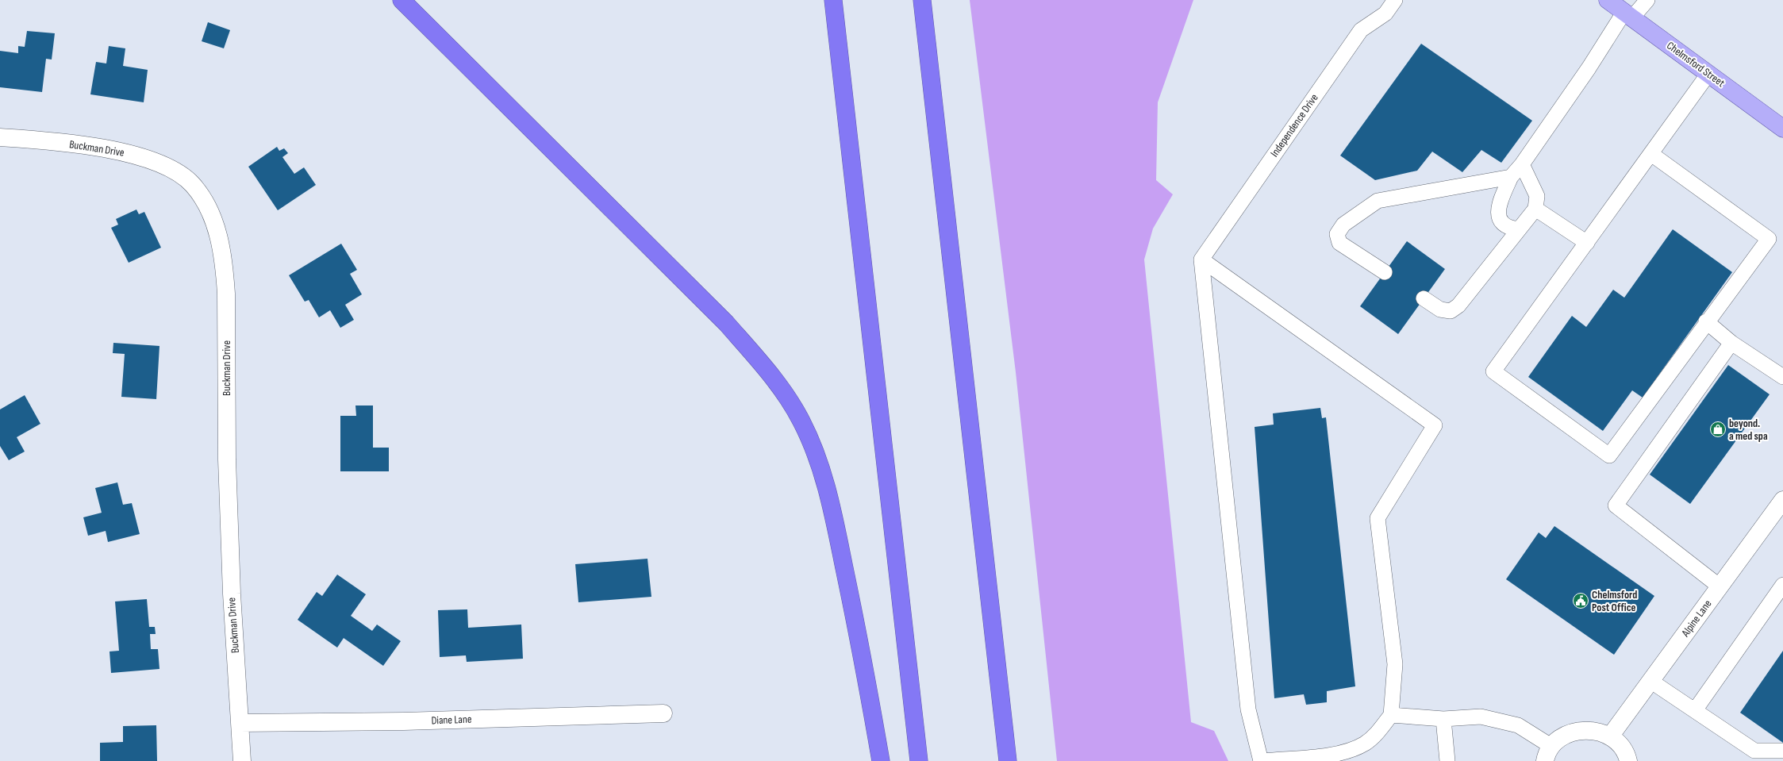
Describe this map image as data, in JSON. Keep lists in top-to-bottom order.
{
  "streets": {
    "main road": ["Chelmsford Street"],
    "street": ["Buckman Drive", "Alpine Lane", "Diane Lane"],
    "lane": ["Independence Drive"]
  },
  "crossings": [
    ["Buckman Drive", "Diane Lane"]
  ],
  "places": {
    "shop": ["beyond. a med spa"],
    "public building": ["Chelmsford Post Office"]
  }
}
